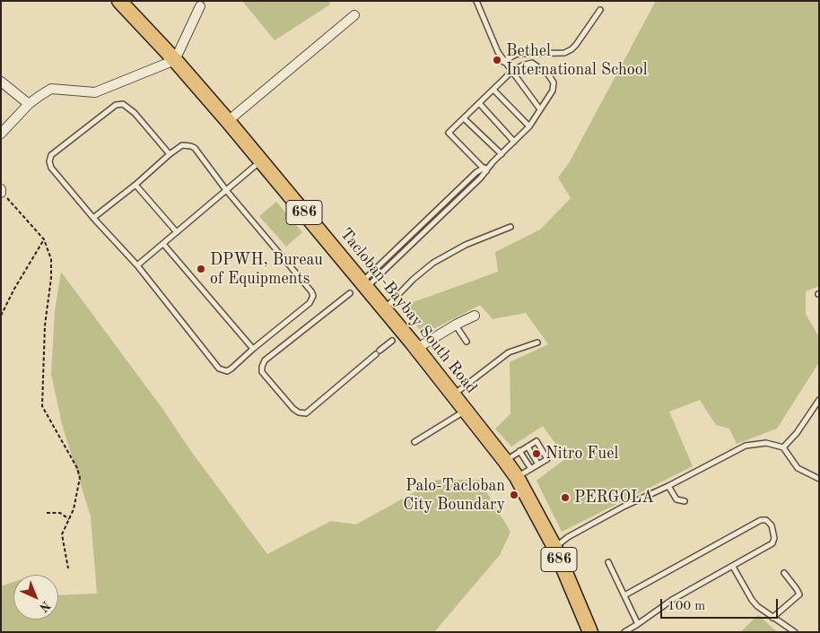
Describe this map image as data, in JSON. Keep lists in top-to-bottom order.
{
  "streets": {
    "main road": ["686", "Tacloban-Baybay South Road"]
  },
  "places": [
    "Bethel International School",
    "DPWH, Bureau of Equipments",
    "Nitro Fuel",
    "Palo-Tacloban City Boundary",
    "PERGOLA"
  ],
  "scale_bar": "100 m",
  "north": "bottom right"
}
